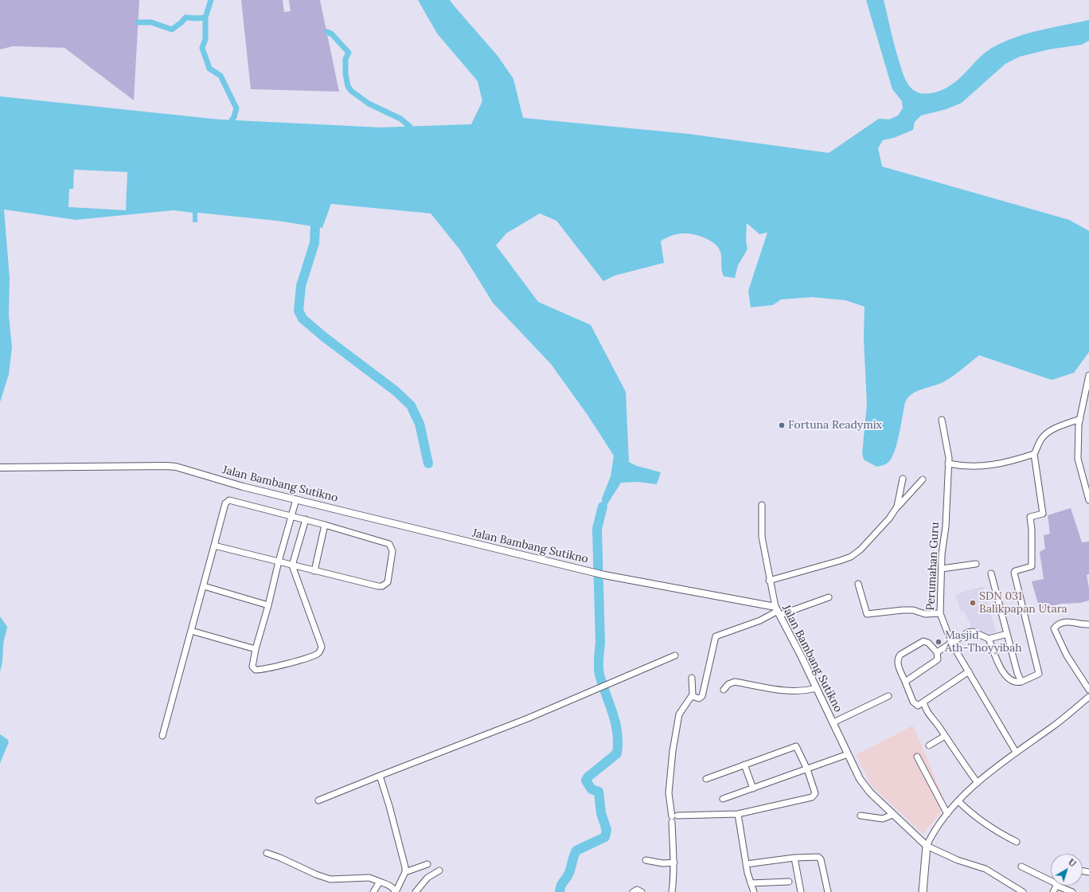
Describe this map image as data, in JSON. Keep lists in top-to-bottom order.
{
  "streets": {
    "street": ["Jalan Bambang Sutikno", "Perumahan Guru"]
  },
  "places": ["Fortuna Readymix", "SDN 031 Balikpapan Utara", "Masjid Ath-Thoyyibah"],
  "north": "top right"
}
